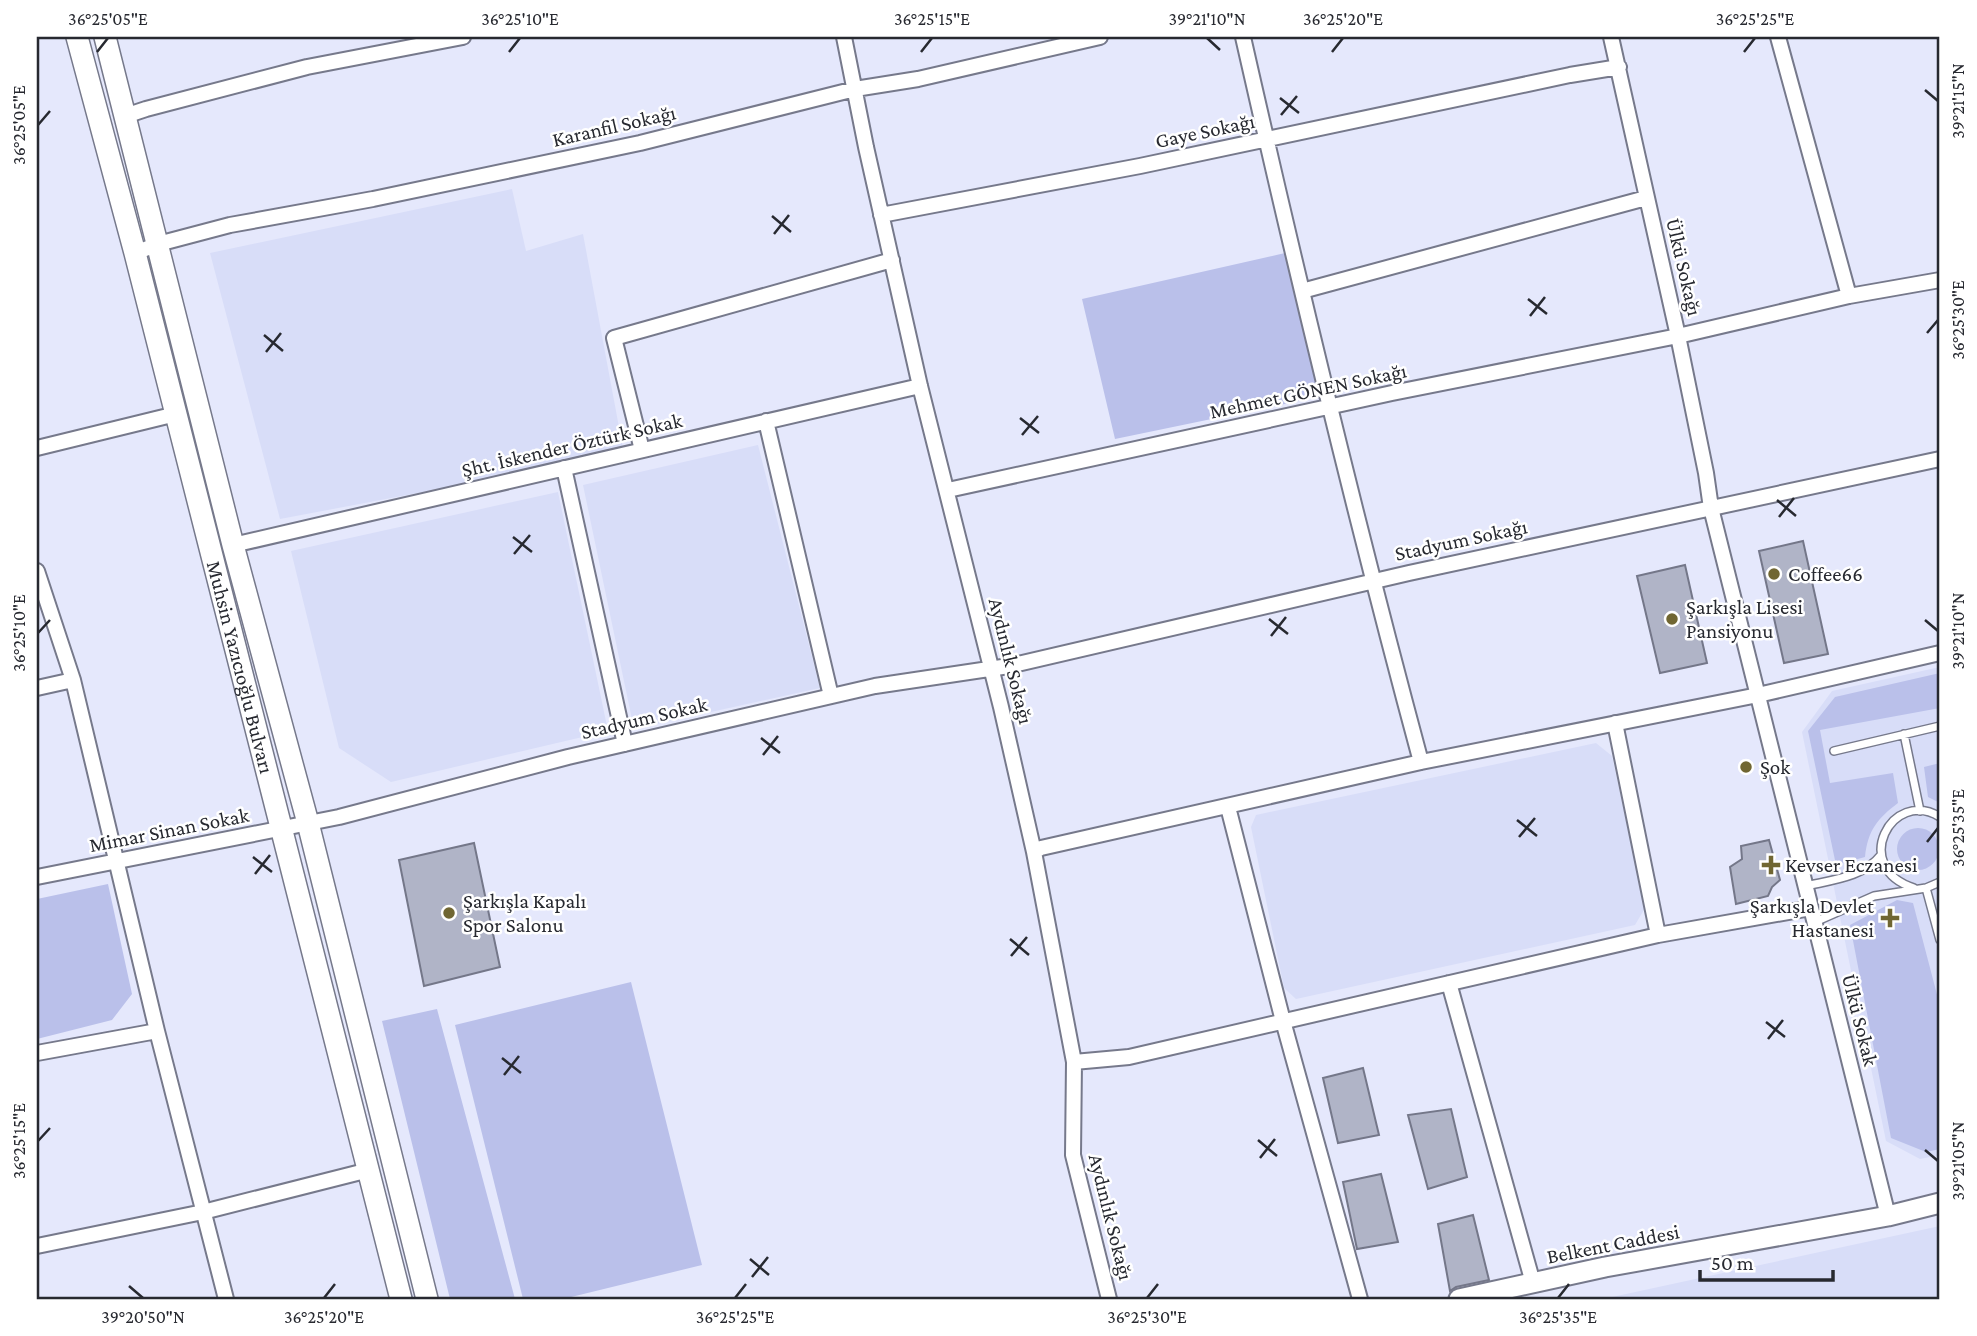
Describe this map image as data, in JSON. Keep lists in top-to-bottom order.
{
  "streets": {
    "main road": ["Muhsin Yazıcıoğlu Bulvarı"],
    "street": [
      "Karanfil Sokağı",
      "Gaye Sokağı",
      "Ülkü Sokağı",
      "Mehmet GÖNEN Sokağı",
      "Şht. İskender Öztürk Sokak",
      "Stadyum Sokağı",
      "Aydınlık Sokağı",
      "Stadyum Sokak",
      "Mimar Sinan Sokak",
      "Ülkü Sokak",
      "Belkent Caddesi"
    ]
  },
  "crossings": [
    ["Karanfil Sokağı", "Aydınlık Sokağı"],
    ["Karanfil Sokağı", "Muhsin Yazıcıoğlu Bulvarı"],
    ["Gaye Sokağı", "Ülkü Sokağı"],
    ["Gaye Sokağı", "Aydınlık Sokağı"],
    ["Ülkü Sokağı", "Mehmet GÖNEN Sokağı"],
    ["Ülkü Sokağı", "Stadyum Sokağı"],
    ["Ülkü Sokağı", "Ülkü Sokak"],
    ["Mehmet GÖNEN Sokağı", "Aydınlık Sokağı"],
    ["Şht. İskender Öztürk Sokak", "Aydınlık Sokağı"],
    ["Şht. İskender Öztürk Sokak", "Muhsin Yazıcıoğlu Bulvarı"],
    ["Stadyum Sokağı", "Aydınlık Sokağı"],
    ["Stadyum Sokağı", "Stadyum Sokak"],
    ["Stadyum Sokağı", "Ülkü Sokak"],
    ["Aydınlık Sokağı", "Stadyum Sokak"],
    ["Muhsin Yazıcıoğlu Bulvarı", "Stadyum Sokak"],
    ["Muhsin Yazıcıoğlu Bulvarı", "Mimar Sinan Sokak"],
    ["Stadyum Sokak", "Mimar Sinan Sokak"],
    ["Ülkü Sokak", "Belkent Caddesi"]
  ],
  "places": {
    "other": [
      "Coffee66",
      "Şarkışla Lisesi Pansiyonu",
      "Şok",
      "Şarkışla Kapalı Spor Salonu"
    ],
    "health": ["Kevser Eczanesi", "Şarkışla Devlet Hastanesi"]
  },
  "scale_bar": "50 m",
  "coordinates": [
    "36°25'05\"E",
    "36°25'10\"E",
    "36°25'15\"E",
    "39°21'10\"N",
    "36°25'20\"E",
    "36°25'25\"E",
    "39°21'15\"N",
    "36°25'30\"E",
    "36°25'35\"E",
    "39°21'05\"N",
    "39°20'50\"N"
  ]
}
